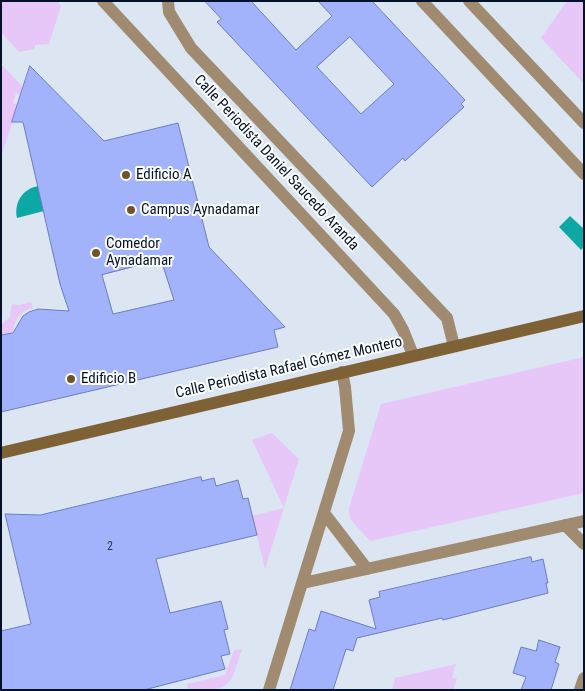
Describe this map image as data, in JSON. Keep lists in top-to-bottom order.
{
  "streets": {
    "main road": ["Calle Periodista Rafael Gómez Montero"],
    "street": ["Calle Periodista Daniel Saucedo Aranda"]
  },
  "crossings": [
    ["Calle Periodista Daniel Saucedo Aranda", "Calle Periodista Rafael Gómez Montero"]
  ],
  "places": [
    "Edificio A",
    "Campus Aynadamar",
    "Comedor Aynadamar",
    "Edificio B"
  ],
  "house_numbers": ["2"]
}
